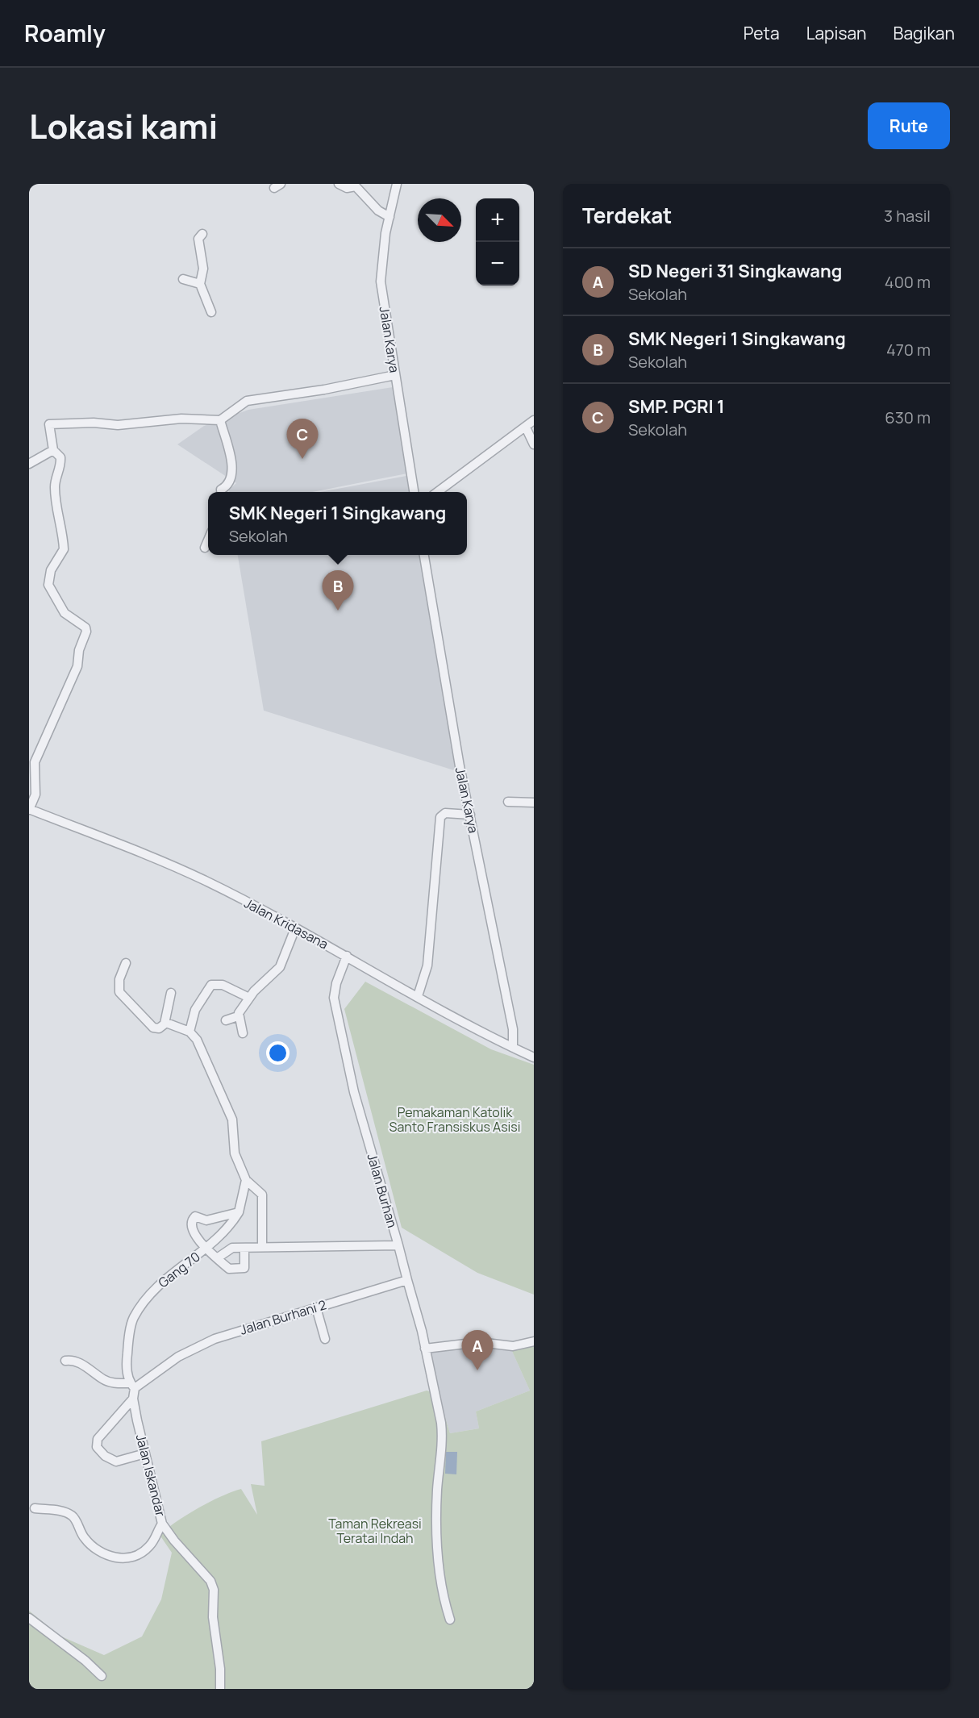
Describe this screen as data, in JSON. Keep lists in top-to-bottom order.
{
  "streets": {
    "street": [
      "Jalan Karya",
      "Jalan Kridasana",
      "Jalan Burhan",
      "Gang 70",
      "Jalan Burhani 2",
      "Jalan Iskandar"
    ]
  },
  "crossings": [
    ["Jalan Karya", "Jalan Kridasana"],
    ["Jalan Kridasana", "Jalan Burhan"],
    ["Gang 70", "Jalan Burhani 2"],
    ["Gang 70", "Jalan Iskandar"],
    ["Jalan Burhani 2", "Jalan Iskandar"]
  ],
  "parks": ["Pemakaman Katolik Santo Fransiskus Asisi", "Taman Rekreasi Teratai Indah"],
  "north": "bottom right",
  "page": {
    "header": "Roamly",
    "nav": ["Peta", "Lapisan", "Bagikan"],
    "title": "Lokasi kami",
    "buttons": "Rute",
    "heading": ["Terdekat", "3 hasil"],
    "map_buttons": ["+", "−"],
    "list": [
      {
        "mark": "A",
        "name": "SD Negeri 31 Singkawang",
        "note": "Sekolah",
        "value": "400 m"
      },
      {
        "mark": "B",
        "name": "SMK Negeri 1 Singkawang",
        "note": "Sekolah",
        "value": "470 m"
      },
      {
        "mark": "C",
        "name": "SMP. PGRI 1",
        "note": "Sekolah",
        "value": "630 m"
      }
    ],
    "pins": ["C", "B", "A"],
    "popup": ["SMK Negeri 1 Singkawang", "Sekolah"]
  }
}
